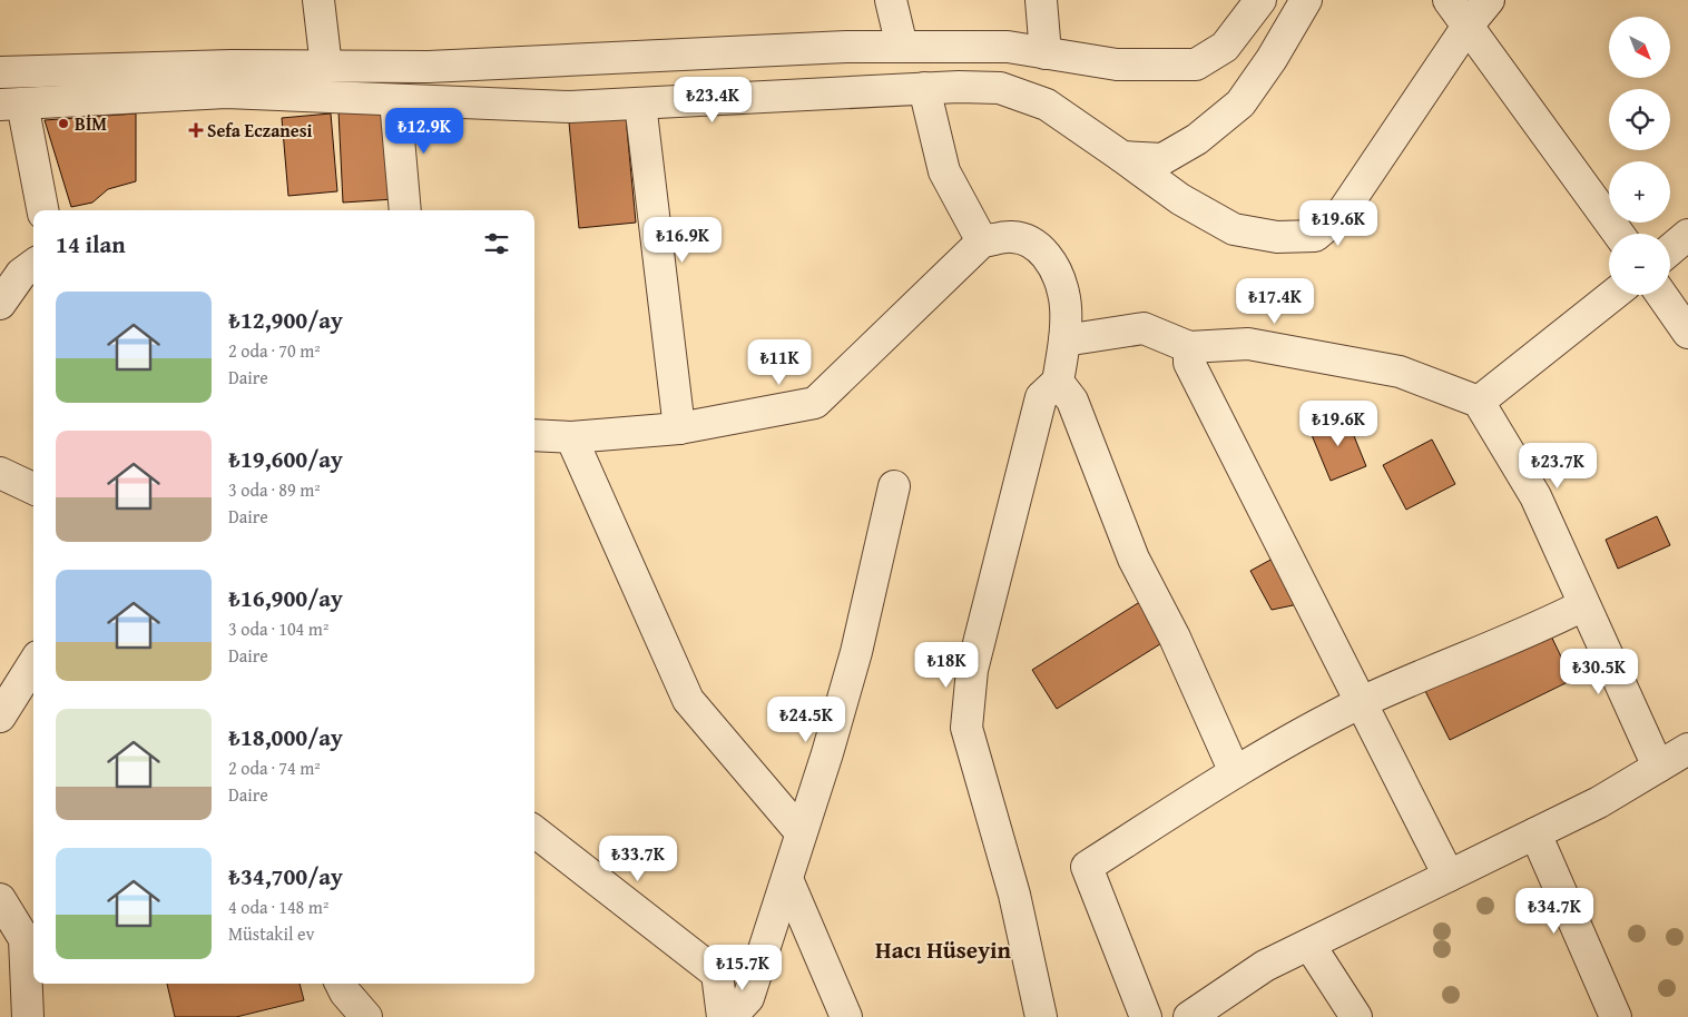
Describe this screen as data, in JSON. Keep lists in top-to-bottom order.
{
  "districts": ["Hacı Hüseyin"],
  "places": {
    "other": ["BİM"],
    "health": ["Sefa Eczanesi"]
  },
  "north": "bottom right",
  "page": {
    "map_buttons": ["+", "−"],
    "price": [
      "₺23.4K",
      "₺12.9K",
      "₺19.6K",
      "₺16.9K",
      "₺17.4K",
      "₺11K",
      "₺19.6K",
      "₺23.7K",
      "₺18K",
      "₺30.5K",
      "₺24.5K",
      "₺33.7K",
      "₺34.7K",
      "₺15.7K"
    ],
    "heading": "14 ilan",
    "list": [
      {
        "name": "₺12,900/ay",
        "note": "2 oda · 70 m² · Daire"
      },
      {
        "name": "₺19,600/ay",
        "note": "3 oda · 89 m² · Daire"
      },
      {
        "name": "₺16,900/ay",
        "note": "3 oda · 104 m² · Daire"
      },
      {
        "name": "₺18,000/ay",
        "note": "2 oda · 74 m² · Daire"
      },
      {
        "name": "₺34,700/ay",
        "note": "4 oda · 148 m² · Müstakil ev"
      }
    ]
  }
}
